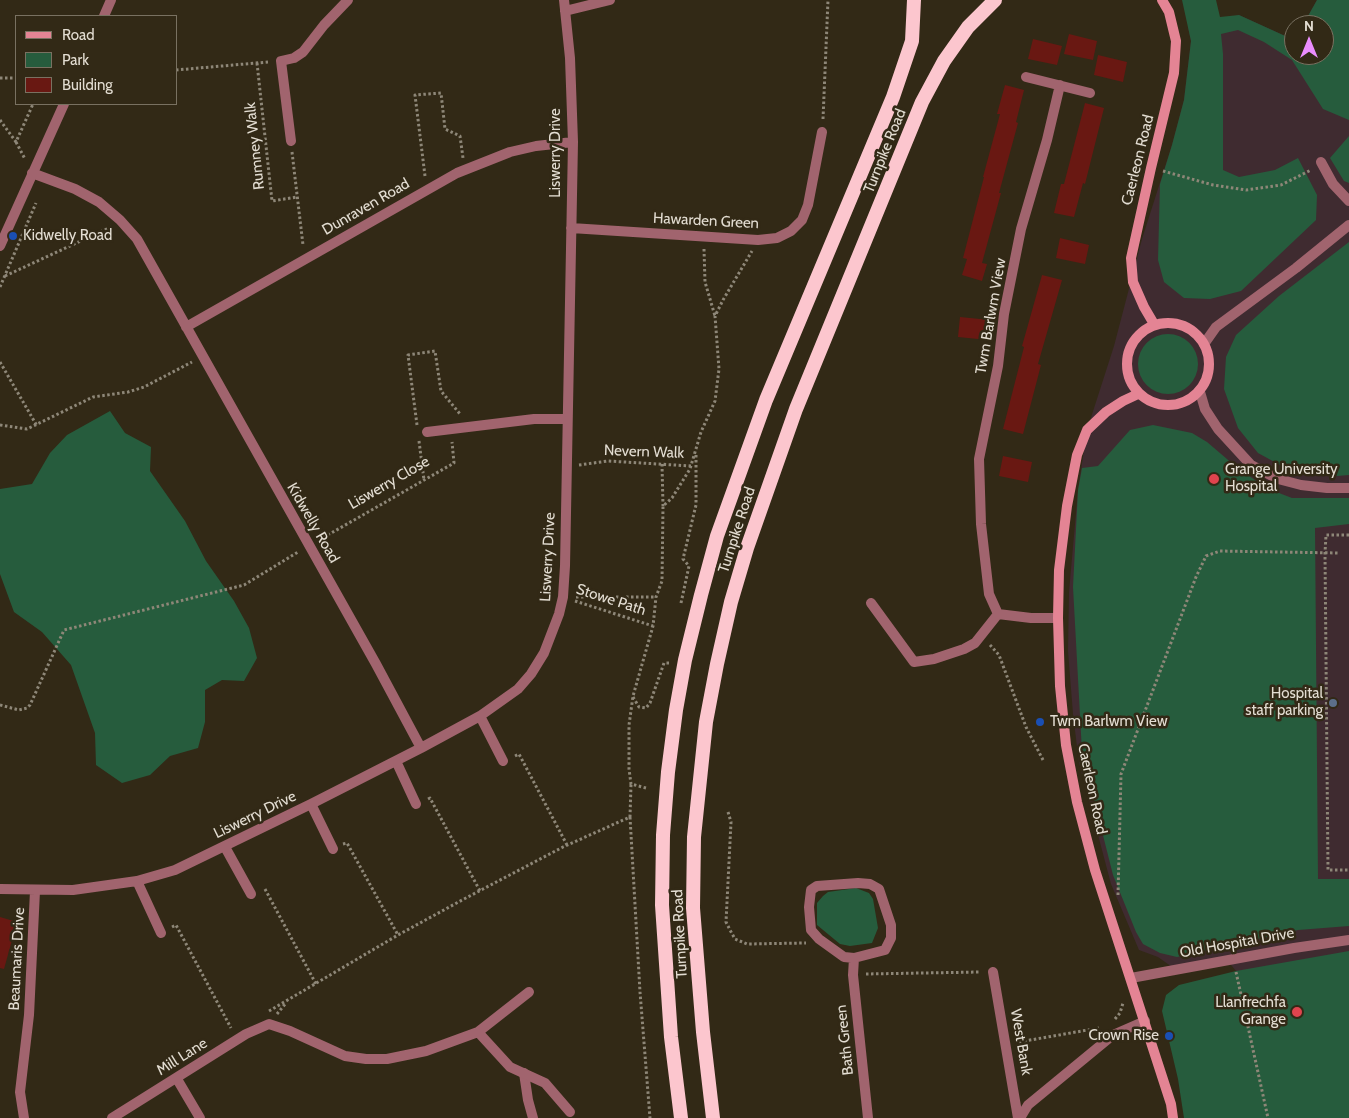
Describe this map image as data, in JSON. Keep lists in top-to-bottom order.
{
  "streets": {
    "highway": ["Turnpike Road"],
    "main road": ["Caerleon Road"],
    "street": [
      "Liswerry Drive",
      "Dunraven Road",
      "Hawarden Green",
      "Twm Barlwm View",
      "Liswerry Close",
      "Kidwelly Road",
      "Old Hospital Drive",
      "Beaumaris Drive",
      "Bath Green",
      "West Bank",
      "Mill Lane"
    ],
    "path": ["Rumney Walk", "Nevern Walk", "Stowe Path"]
  },
  "crossings": [
    ["Liswerry Drive", "Dunraven Road"],
    ["Liswerry Drive", "Hawarden Green"],
    ["Liswerry Drive", "Nevern Walk"],
    ["Liswerry Drive", "Liswerry Close"],
    ["Liswerry Drive", "Kidwelly Road"],
    ["Liswerry Drive", "Stowe Path"],
    ["Liswerry Drive", "Beaumaris Drive"],
    ["Caerleon Road", "Old Hospital Drive"],
    ["Dunraven Road", "Kidwelly Road"],
    ["Liswerry Close", "Kidwelly Road"]
  ],
  "places": [
    "Kidwelly Road",
    "Grange University Hospital",
    "Hospital staff parking",
    "Twm Barlwm View",
    "Llanfrechfa Grange",
    "Crown Rise"
  ],
  "legend": ["Road", "Park", "Building"],
  "north": "top"
}
